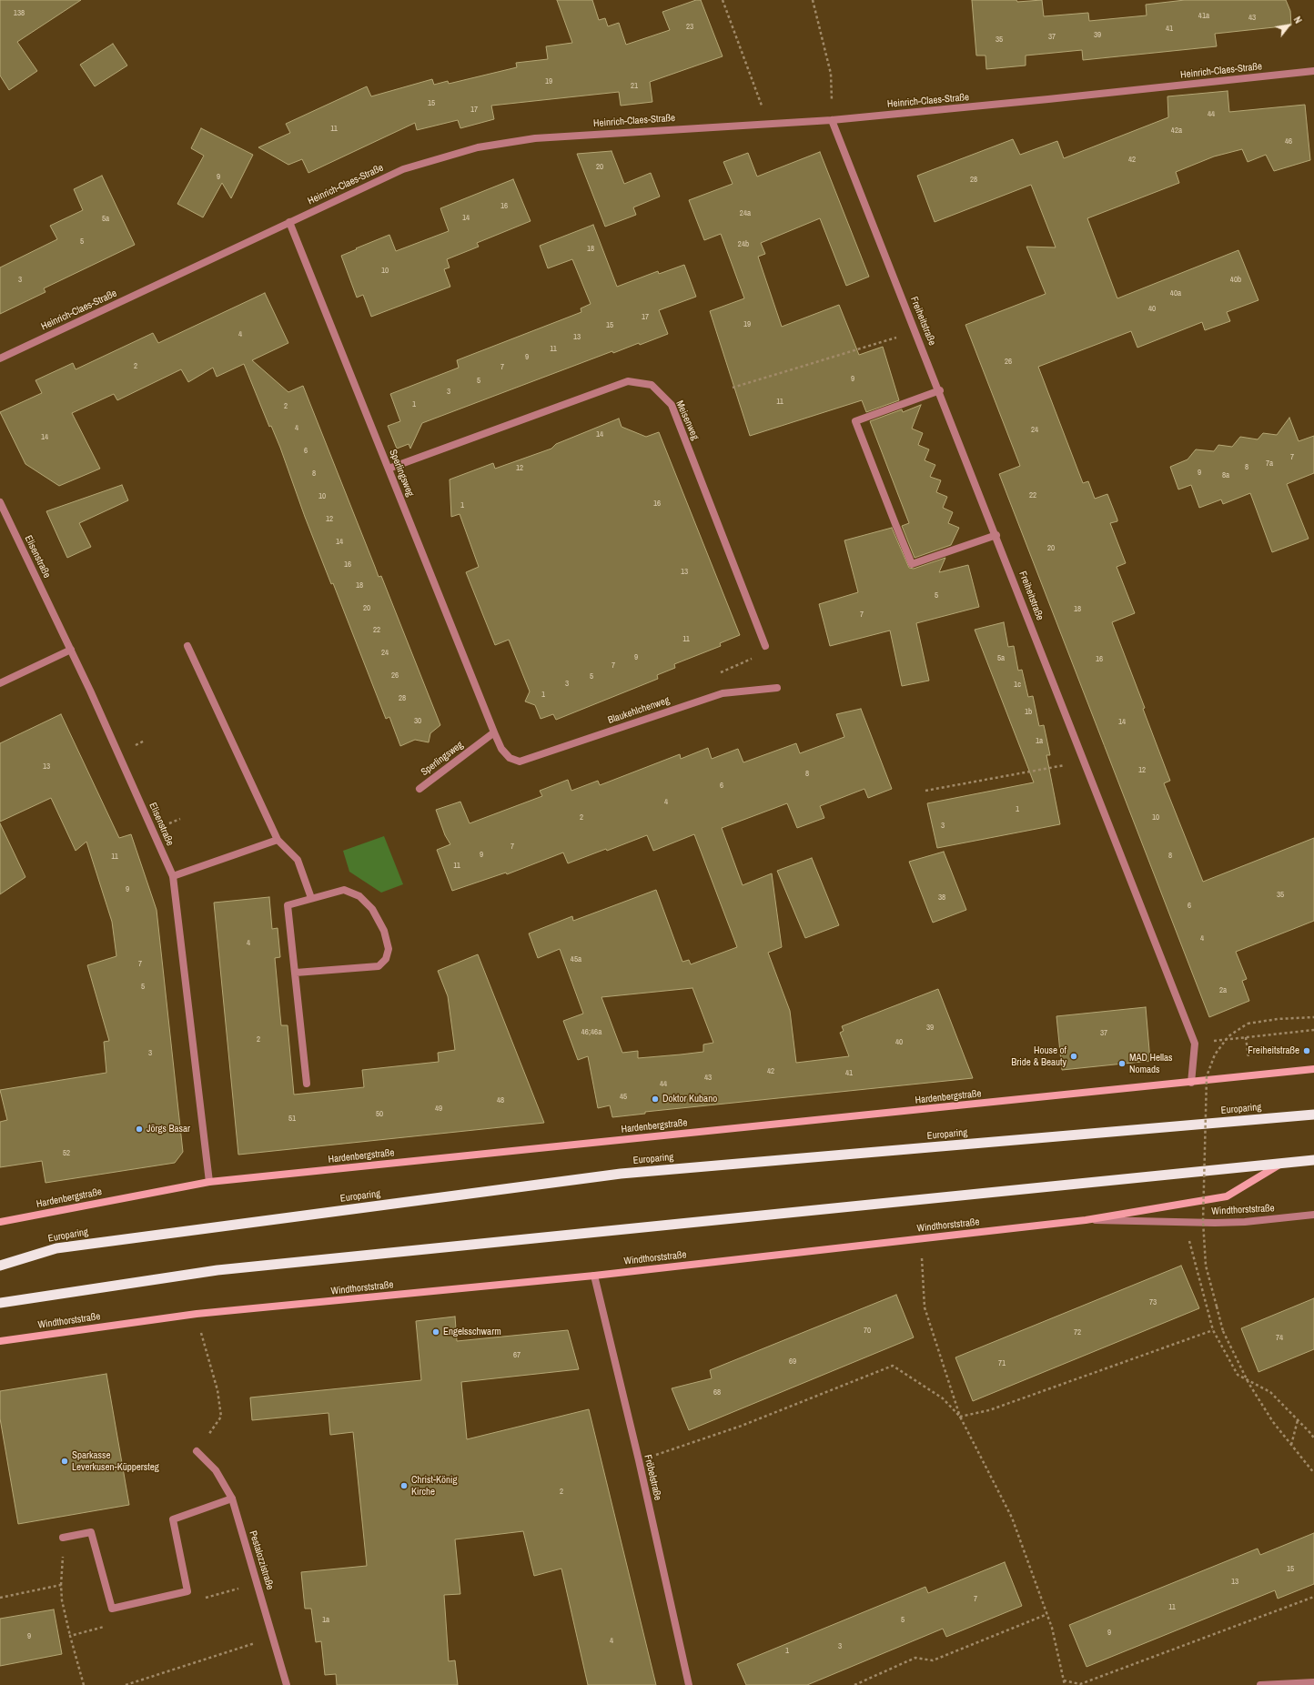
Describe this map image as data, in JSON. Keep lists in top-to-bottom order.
{
  "streets": {
    "highway": ["Europaring"],
    "main road": ["Hardenbergstraße", "Windthorststraße"],
    "street": [
      "Heinrich-Claes-Straße",
      "Freiheitstraße",
      "Meisenweg",
      "Sperlingsweg",
      "Elisenstraße",
      "Blaukehlchenweg",
      "Fröbelstraße",
      "Pestalozzistraße"
    ]
  },
  "crossings": [
    ["Heinrich-Claes-Straße", "Freiheitstraße"],
    ["Heinrich-Claes-Straße", "Sperlingsweg"],
    ["Freiheitstraße", "Hardenbergstraße"],
    ["Meisenweg", "Sperlingsweg"],
    ["Sperlingsweg", "Blaukehlchenweg"],
    ["Elisenstraße", "Hardenbergstraße"],
    ["Windthorststraße", "Fröbelstraße"]
  ],
  "places": [
    "Freiheitstraße",
    "House of Bride & Beauty",
    "MAD Hellas Nomads",
    "Doktor Kubano",
    "Jörgs Basar",
    "Engelsschwarm",
    "Sparkasse Leverkusen-Küppersteg",
    "Christ-König Kirche"
  ],
  "house_numbers": [
    "138",
    "41a",
    "43",
    "23",
    "41",
    "39",
    "37",
    "35",
    "19",
    "21",
    "15",
    "17",
    "44",
    "11",
    "42a",
    "46",
    "42",
    "20",
    "9",
    "28",
    "16",
    "24a",
    "14",
    "5a",
    "5",
    "24b",
    "18",
    "10",
    "3",
    "40b",
    "40a",
    "40",
    "17",
    "19",
    "15",
    "4",
    "13",
    "11",
    "9",
    "26",
    "2",
    "7",
    "9",
    "5",
    "3",
    "11",
    "1",
    "2",
    "4",
    "24",
    "14",
    "14",
    "6",
    "7",
    "7a",
    "8",
    "12",
    "9",
    "8",
    "8a",
    "22",
    "10",
    "16",
    "1",
    "12",
    "14",
    "20",
    "16",
    "13",
    "18",
    "5",
    "20",
    "18",
    "7",
    "22",
    "11",
    "24",
    "9",
    "5a",
    "16",
    "7",
    "26",
    "5",
    "3",
    "1c",
    "1",
    "28",
    "1b",
    "30",
    "14",
    "1a",
    "13",
    "12",
    "8",
    "6",
    "4",
    "1",
    "2",
    "10",
    "3",
    "7",
    "9",
    "8",
    "11",
    "11",
    "9",
    "35",
    "38",
    "6",
    "4",
    "4",
    "45a",
    "7",
    "5",
    "2a",
    "39",
    "46;46a",
    "37",
    "2",
    "40",
    "3",
    "42",
    "41",
    "43",
    "44",
    "45",
    "48",
    "49",
    "50",
    "51",
    "52",
    "73",
    "70",
    "72",
    "74",
    "67",
    "69",
    "71",
    "68",
    "2",
    "15",
    "13",
    "7",
    "11",
    "1a",
    "5",
    "9",
    "9",
    "4",
    "3",
    "1"
  ],
  "north": "top right"
}
